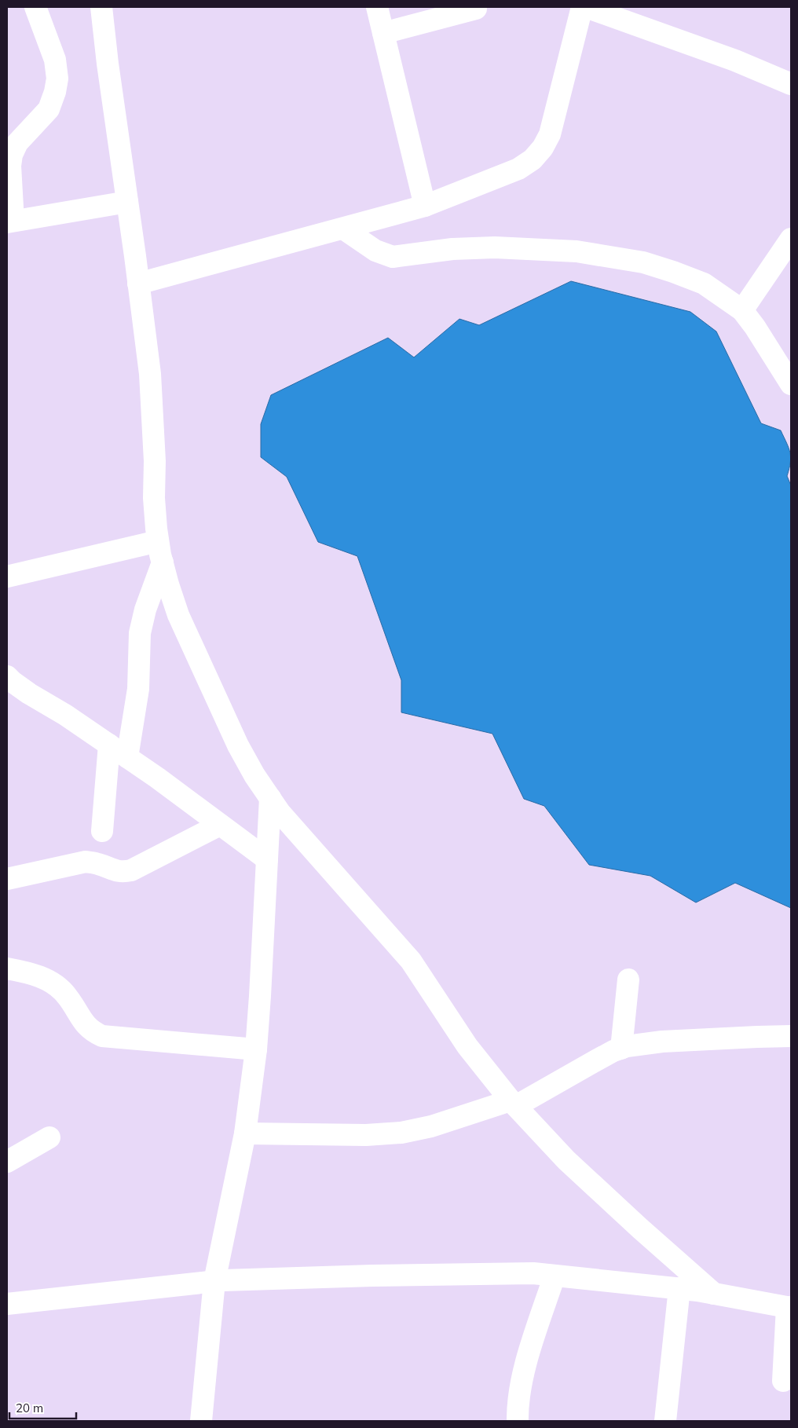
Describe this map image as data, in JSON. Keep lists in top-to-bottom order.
{
  "scale_bar": "20 m"
}
